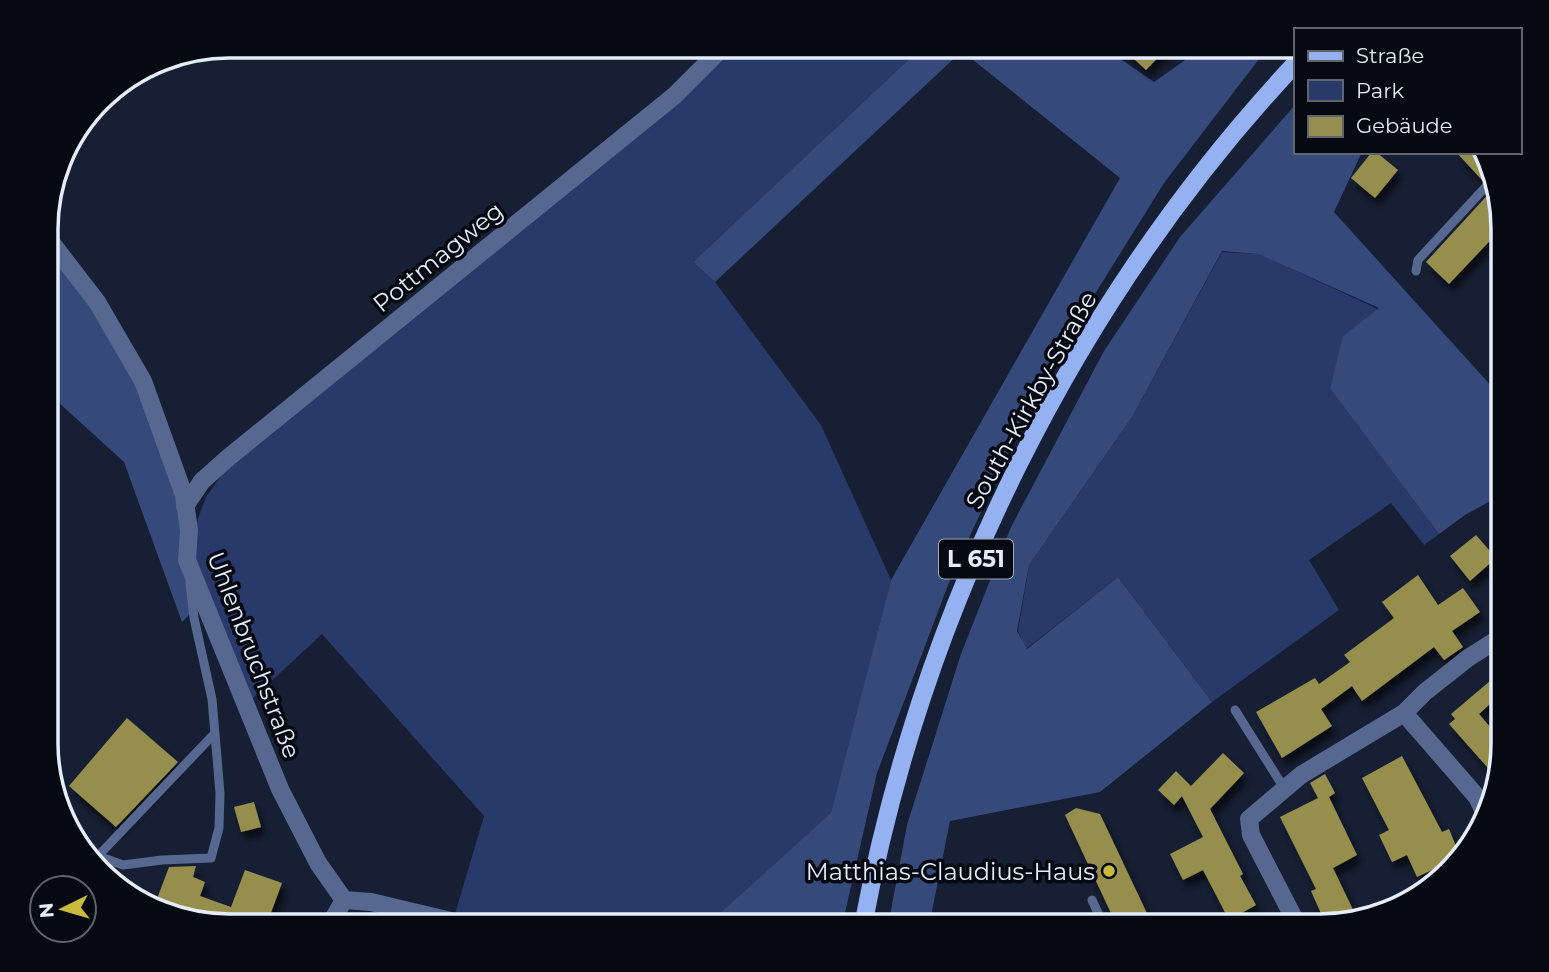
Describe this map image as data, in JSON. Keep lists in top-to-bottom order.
{
  "streets": {
    "main road": ["South-Kirkby-Straße", "L 651"],
    "street": ["Pottmagweg", "Uhlenbruchstraße"]
  },
  "crossings": [
    ["Pottmagweg", "Uhlenbruchstraße"]
  ],
  "places": ["Matthias-Claudius-Haus"],
  "legend": ["Straße", "Park", "Gebäude"],
  "north": "left"
}
